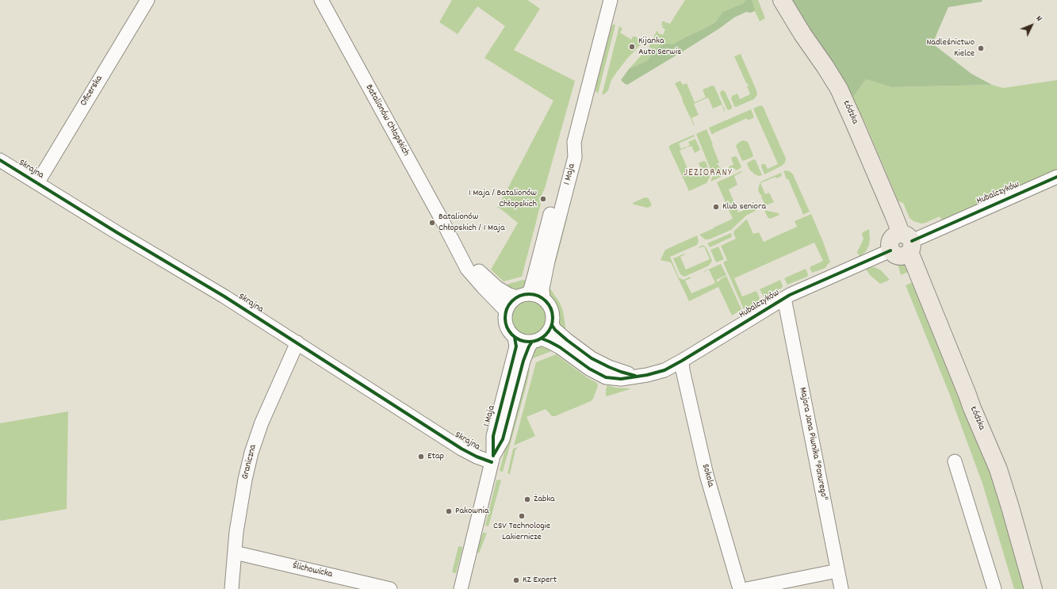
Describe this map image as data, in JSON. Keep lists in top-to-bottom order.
{
  "streets": {
    "main road": ["Łódzka"],
    "street": [
      "Oficerska",
      "Batalionów Chłopskich",
      "Skrajna",
      "1 Maja",
      "Hubalczyków",
      "Majora Jana Piwnika \"Ponurego\"",
      "Graniczna",
      "Sokola",
      "Ślichowicka"
    ]
  },
  "crossings": [
    ["Oficerska", "Skrajna"],
    ["Łódzka", "Hubalczyków"],
    ["Batalionów Chłopskich", "1 Maja"],
    ["Batalionów Chłopskich", "Hubalczyków"],
    ["Skrajna", "1 Maja"],
    ["Skrajna", "Graniczna"],
    ["1 Maja", "Hubalczyków"],
    ["Hubalczyków", "Majora Jana Piwnika \"Ponurego\""],
    ["Hubalczyków", "Sokola"],
    ["Graniczna", "Ślichowicka"]
  ],
  "districts": ["JEZIORANY"],
  "places": [
    "Kijanka Auto Serwis",
    "Nadleśnictwo Kielce",
    "1 Maja / Batalionów Chłopskich",
    "Klub seniora",
    "Batalionów Chłopskich / 1 Maja",
    "Etap",
    "Żabka",
    "Pakownia",
    "CSV Technologie Lakiernicze",
    "KZ Expert"
  ],
  "north": "top right"
}
